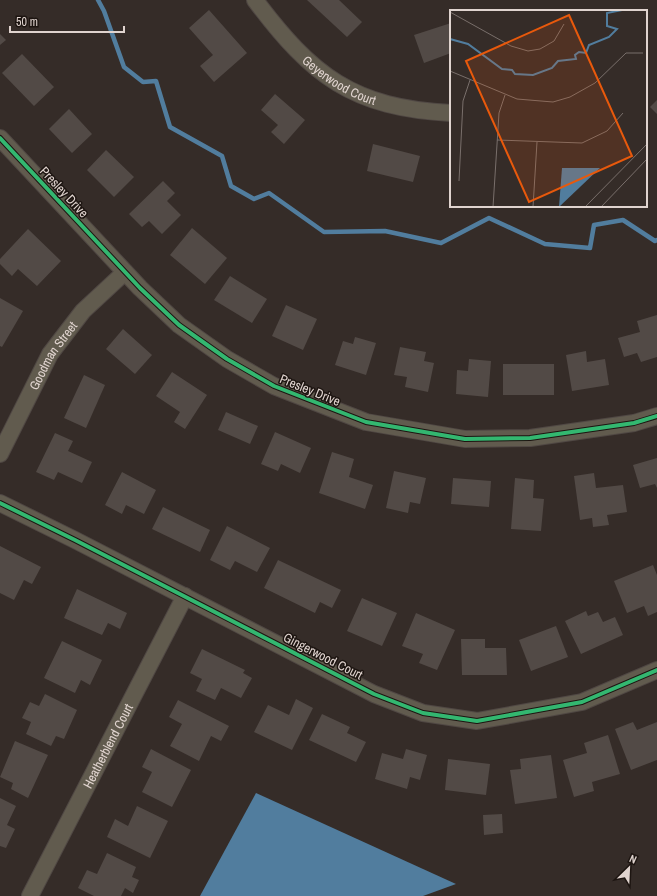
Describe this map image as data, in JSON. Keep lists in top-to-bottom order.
{
  "streets": {
    "street": [
      "Geyerwood Court",
      "Presley Drive",
      "Goodman Street",
      "Gingerwood Court",
      "Heatherblend Court"
    ]
  },
  "crossings": [
    ["Presley Drive", "Goodman Street"],
    ["Gingerwood Court", "Heatherblend Court"]
  ],
  "scale_bar": "50 m",
  "north": "top right"
}
